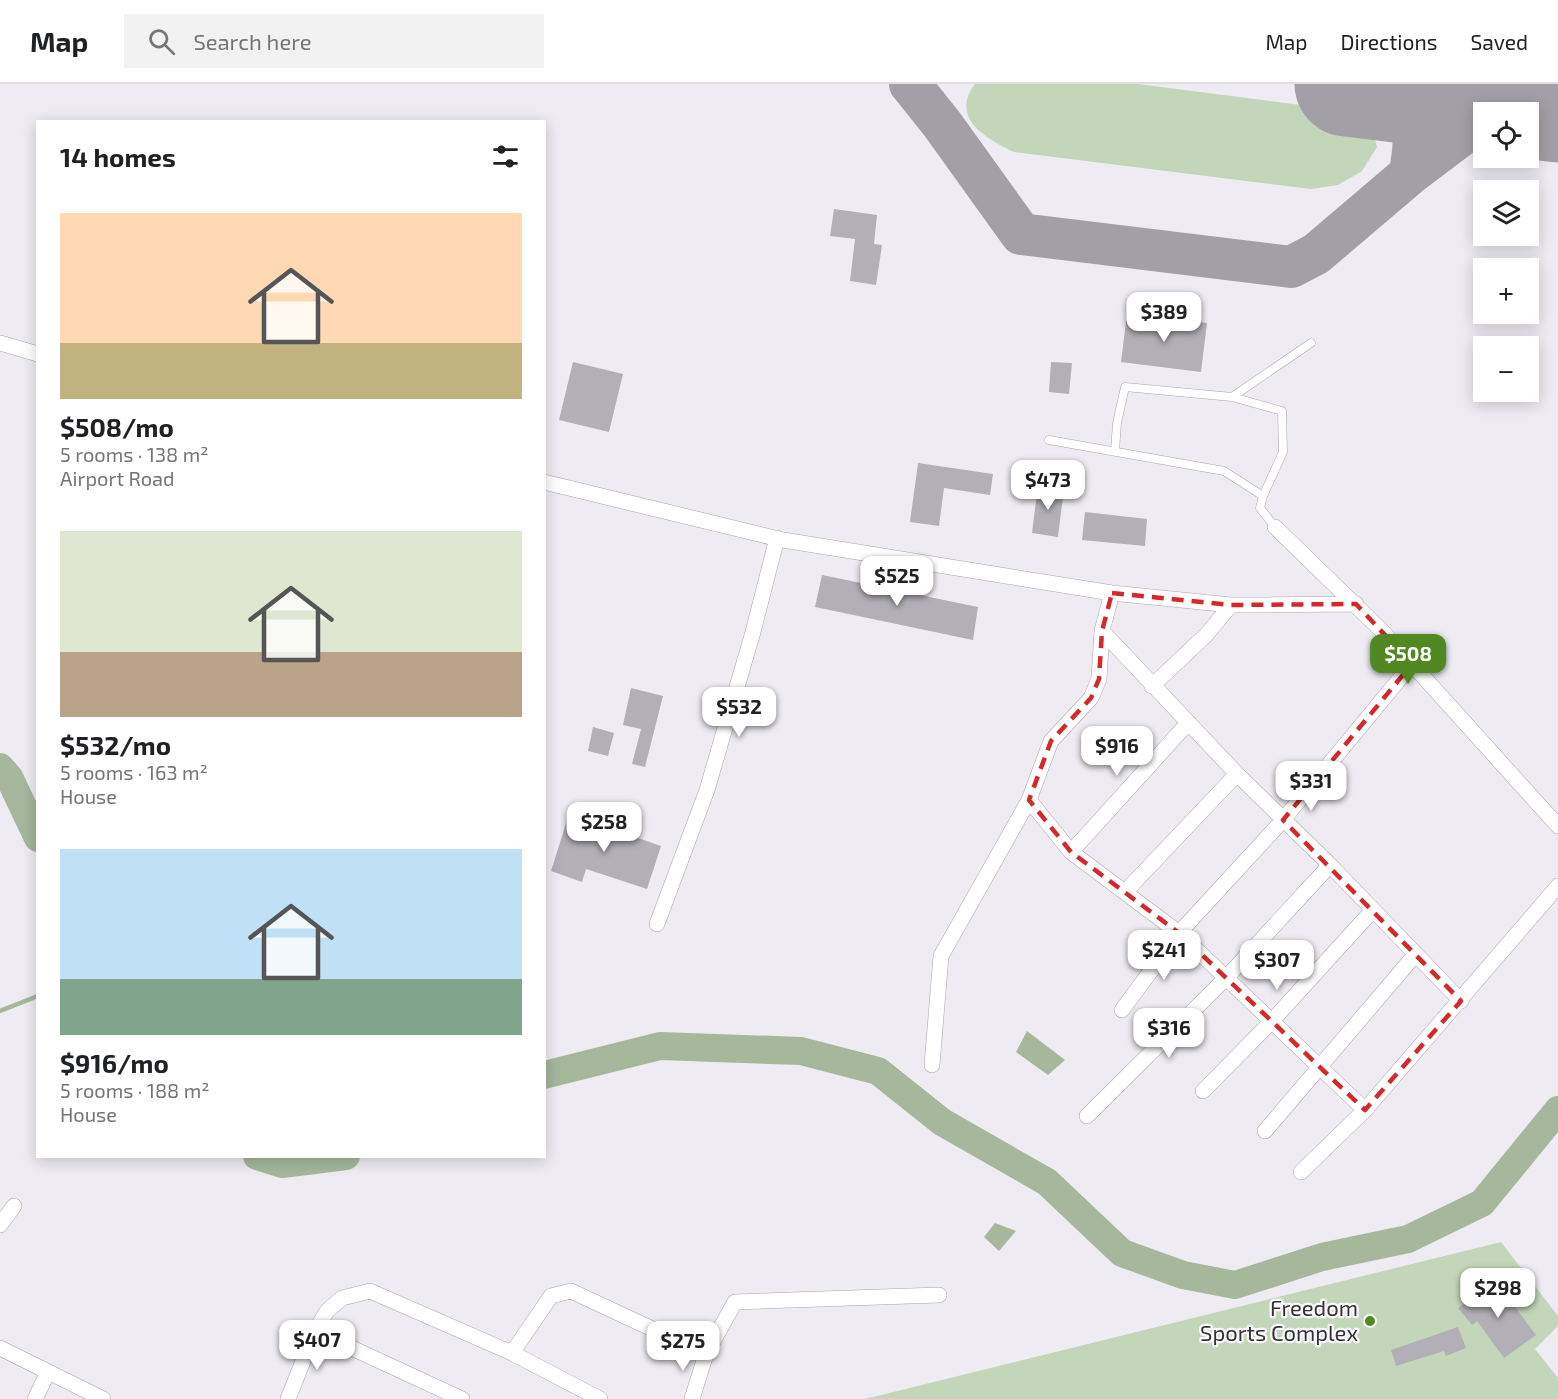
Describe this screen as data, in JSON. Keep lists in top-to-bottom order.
{
  "places": ["Freedom Sports Complex"],
  "page": {
    "header": "Map",
    "search": "Search here",
    "nav": ["Map", "Directions", "Saved"],
    "map_buttons": ["+", "−"],
    "heading": "14 homes",
    "list": [
      {
        "name": "$508/mo",
        "note": "5 rooms · 138 m² · Airport Road"
      },
      {
        "name": "$532/mo",
        "note": "5 rooms · 163 m² · House"
      },
      {
        "name": "$916/mo",
        "note": "5 rooms · 188 m² · House"
      }
    ],
    "price": [
      "$389",
      "$473",
      "$525",
      "$508",
      "$532",
      "$916",
      "$331",
      "$258",
      "$241",
      "$307",
      "$316",
      "$298",
      "$407",
      "$275"
    ]
  }
}
